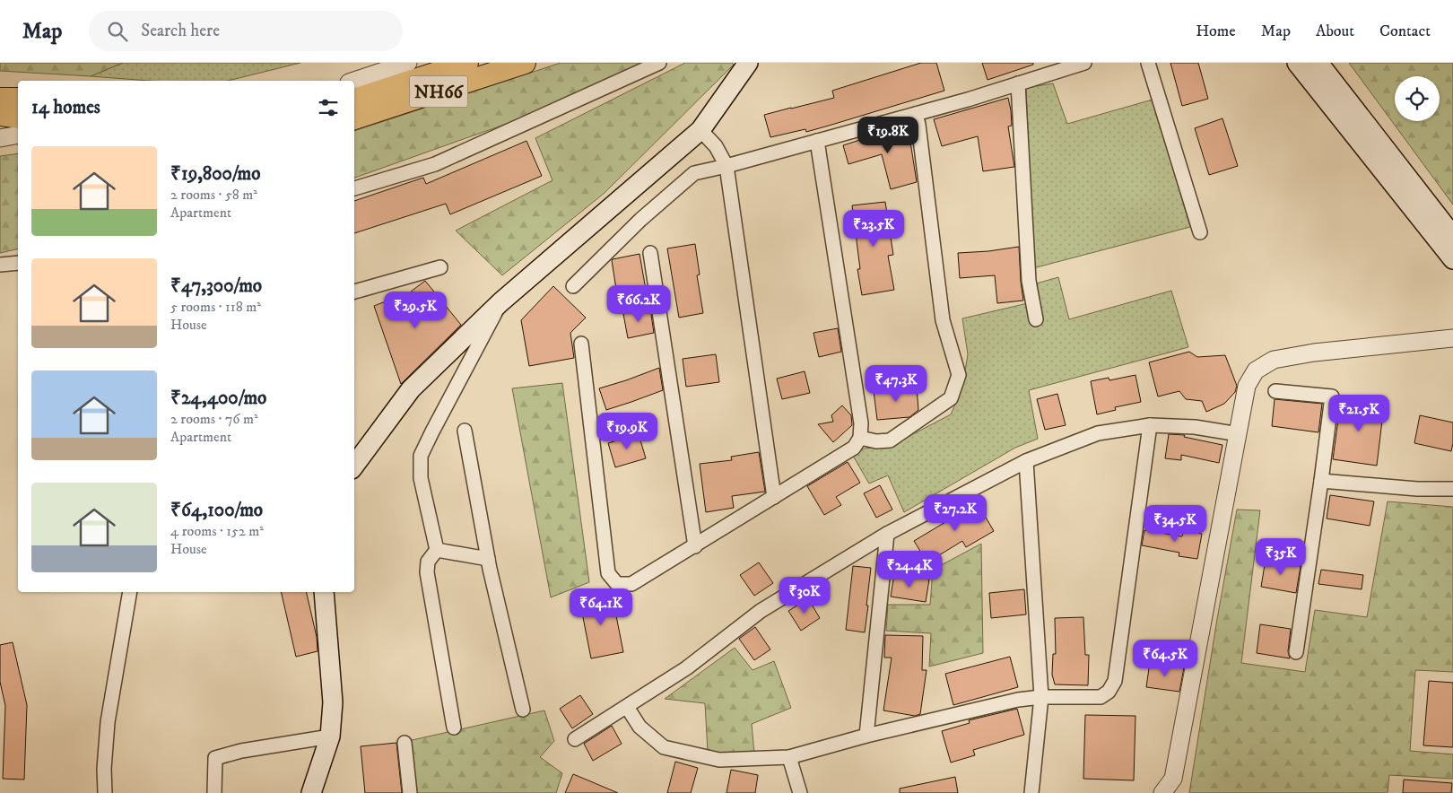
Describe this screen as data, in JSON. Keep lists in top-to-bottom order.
{
  "streets": {
    "highway": ["NH66"]
  },
  "page": {
    "header": "Map",
    "search": "Search here",
    "nav": [
      "Home",
      "Map",
      "About",
      "Contact"
    ],
    "heading": "14 homes",
    "price": [
      "₹19.8K",
      "₹23.5K",
      "₹66.2K",
      "₹29.5K",
      "₹47.3K",
      "₹21.5K",
      "₹19.9K",
      "₹27.2K",
      "₹34.5K",
      "₹35K",
      "₹24.4K",
      "₹30K",
      "₹64.1K",
      "₹64.5K"
    ],
    "list": [
      {
        "name": "₹19,800/mo",
        "note": "2 rooms · 58 m² · Apartment"
      },
      {
        "name": "₹47,300/mo",
        "note": "5 rooms · 118 m² · House"
      },
      {
        "name": "₹24,400/mo",
        "note": "2 rooms · 76 m² · Apartment"
      },
      {
        "name": "₹64,100/mo",
        "note": "4 rooms · 152 m² · House"
      }
    ]
  }
}
